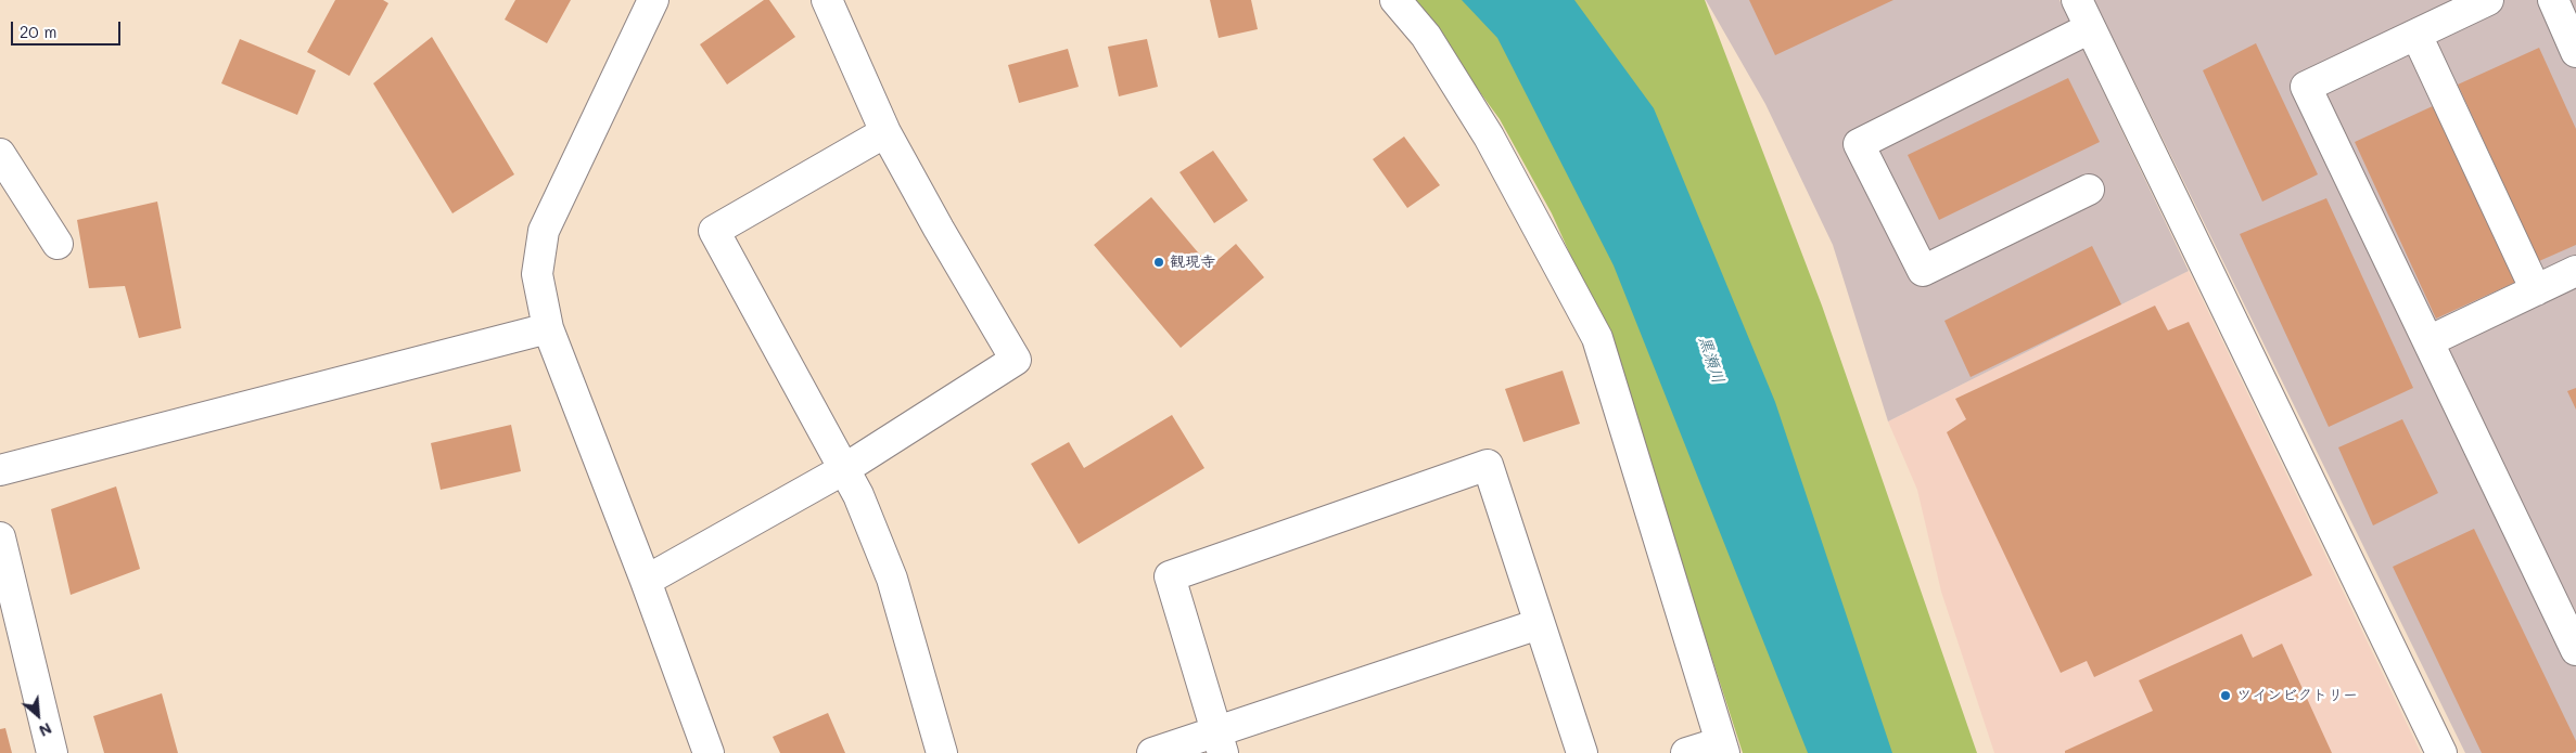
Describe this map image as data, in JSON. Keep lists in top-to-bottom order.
{
  "water": ["黒瀬川"],
  "places": ["観現寺", "ツインビクトリー"],
  "scale_bar": "20 m",
  "north": "bottom right"
}
